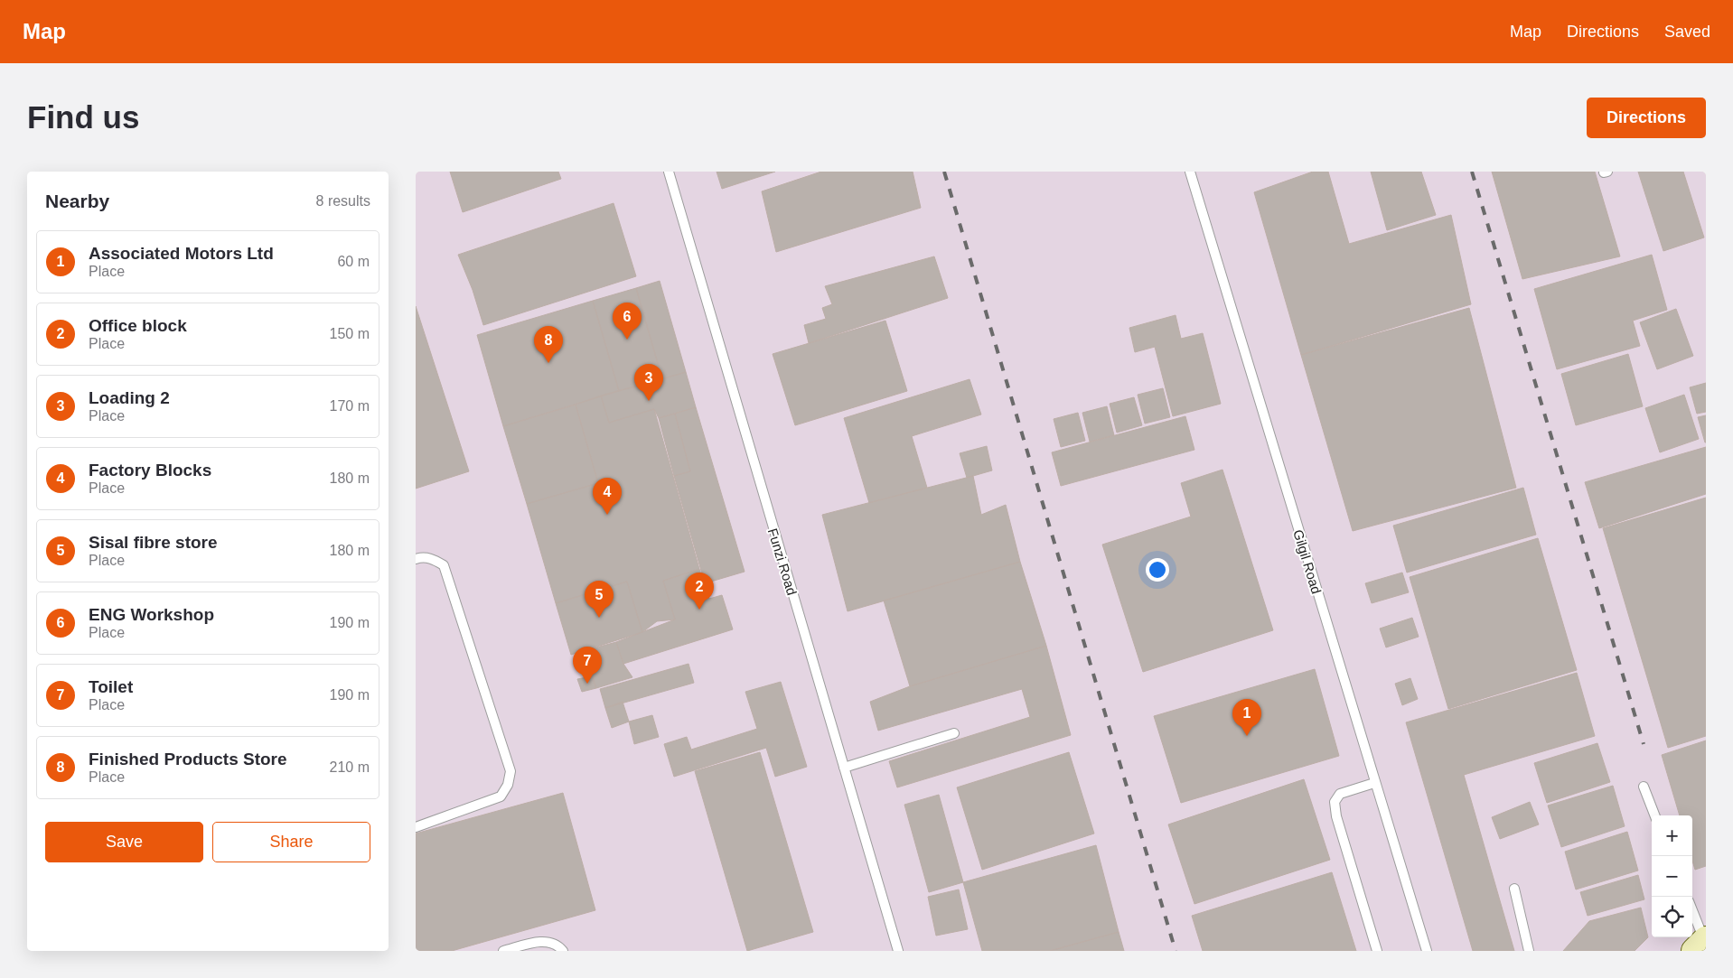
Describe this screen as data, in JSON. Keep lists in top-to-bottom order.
{
  "streets": {
    "lane": ["Funzi Road", "Gilgil Road"]
  },
  "page": {
    "header": "Map",
    "nav": ["Map", "Directions", "Saved"],
    "buttons": [
      "Directions",
      ["Save", "Share"]
    ],
    "title": "Find us",
    "heading": ["Nearby", "8 results"],
    "list": [
      {
        "mark": "1",
        "name": "Associated Motors Ltd",
        "note": "Place",
        "value": "60 m"
      },
      {
        "mark": "2",
        "name": "Office block",
        "note": "Place",
        "value": "150 m"
      },
      {
        "mark": "3",
        "name": "Loading 2",
        "note": "Place",
        "value": "170 m"
      },
      {
        "mark": "4",
        "name": "Factory Blocks",
        "note": "Place",
        "value": "180 m"
      },
      {
        "mark": "5",
        "name": "Sisal fibre store",
        "note": "Place",
        "value": "180 m"
      },
      {
        "mark": "6",
        "name": "ENG Workshop",
        "note": "Place",
        "value": "190 m"
      },
      {
        "mark": "7",
        "name": "Toilet",
        "note": "Place",
        "value": "190 m"
      },
      {
        "mark": "8",
        "name": "Finished Products Store",
        "note": "Place",
        "value": "210 m"
      }
    ],
    "pins": [
      "6",
      "8",
      "3",
      "4",
      "2",
      "5",
      "7",
      "1"
    ],
    "map_buttons": ["+", "−"]
  }
}
